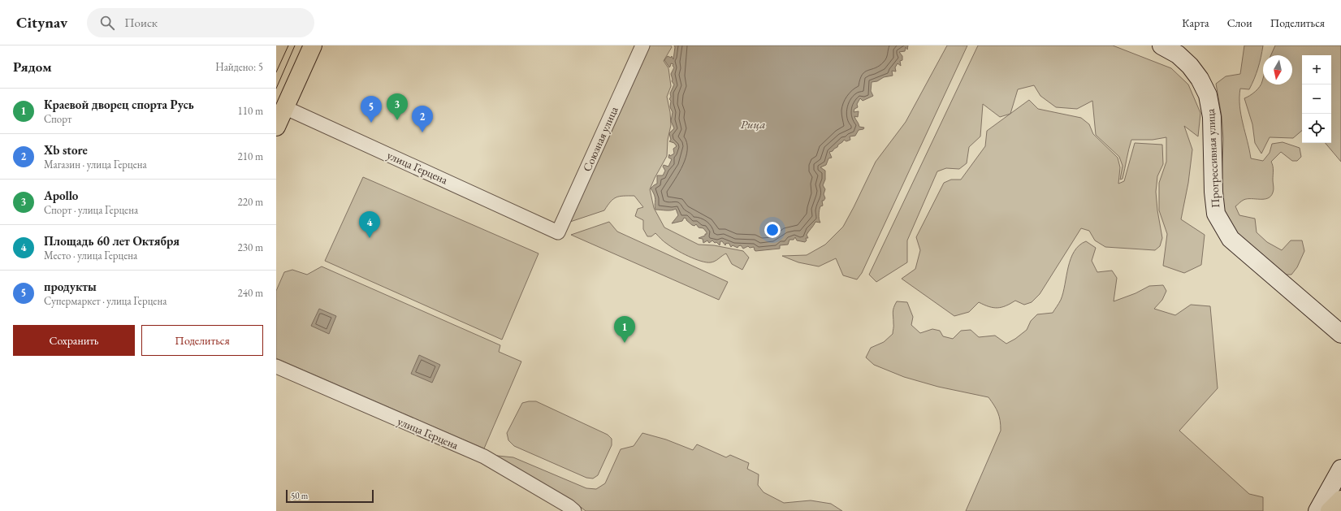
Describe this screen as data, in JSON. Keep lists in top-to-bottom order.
{
  "streets": {
    "street": ["Союзная улица", "Прогрессивная улица", "улица Герцена"]
  },
  "crossings": [
    ["Союзная улица", "улица Герцена"]
  ],
  "water": ["Рица"],
  "scale_bar": "50 m",
  "north": "bottom",
  "page": {
    "header": "Citynav",
    "search": "Поиск",
    "nav": ["Карта", "Слои", "Поделиться"],
    "heading": ["Рядом", "Найдено: 5"],
    "map_buttons": ["+", "−"],
    "list": [
      {
        "mark": "1",
        "name": "Краевой дворец спорта Русь",
        "note": "Спорт",
        "value": "110 m"
      },
      {
        "mark": "2",
        "name": "Xb store",
        "note": "Магазин · улица Герцена",
        "value": "210 m"
      },
      {
        "mark": "3",
        "name": "Apollo",
        "note": "Спорт · улица Герцена",
        "value": "220 m"
      },
      {
        "mark": "4",
        "name": "Площадь 60 лет Октября",
        "note": "Место · улица Герцена",
        "value": "230 m"
      },
      {
        "mark": "5",
        "name": "продукты",
        "note": "Супермаркет · улица Герцена",
        "value": "240 m"
      }
    ],
    "pins": [
      "3",
      "5",
      "2",
      "4",
      "1"
    ],
    "buttons": ["Сохранить", "Поделиться"],
    "scale": "50 m"
  }
}
